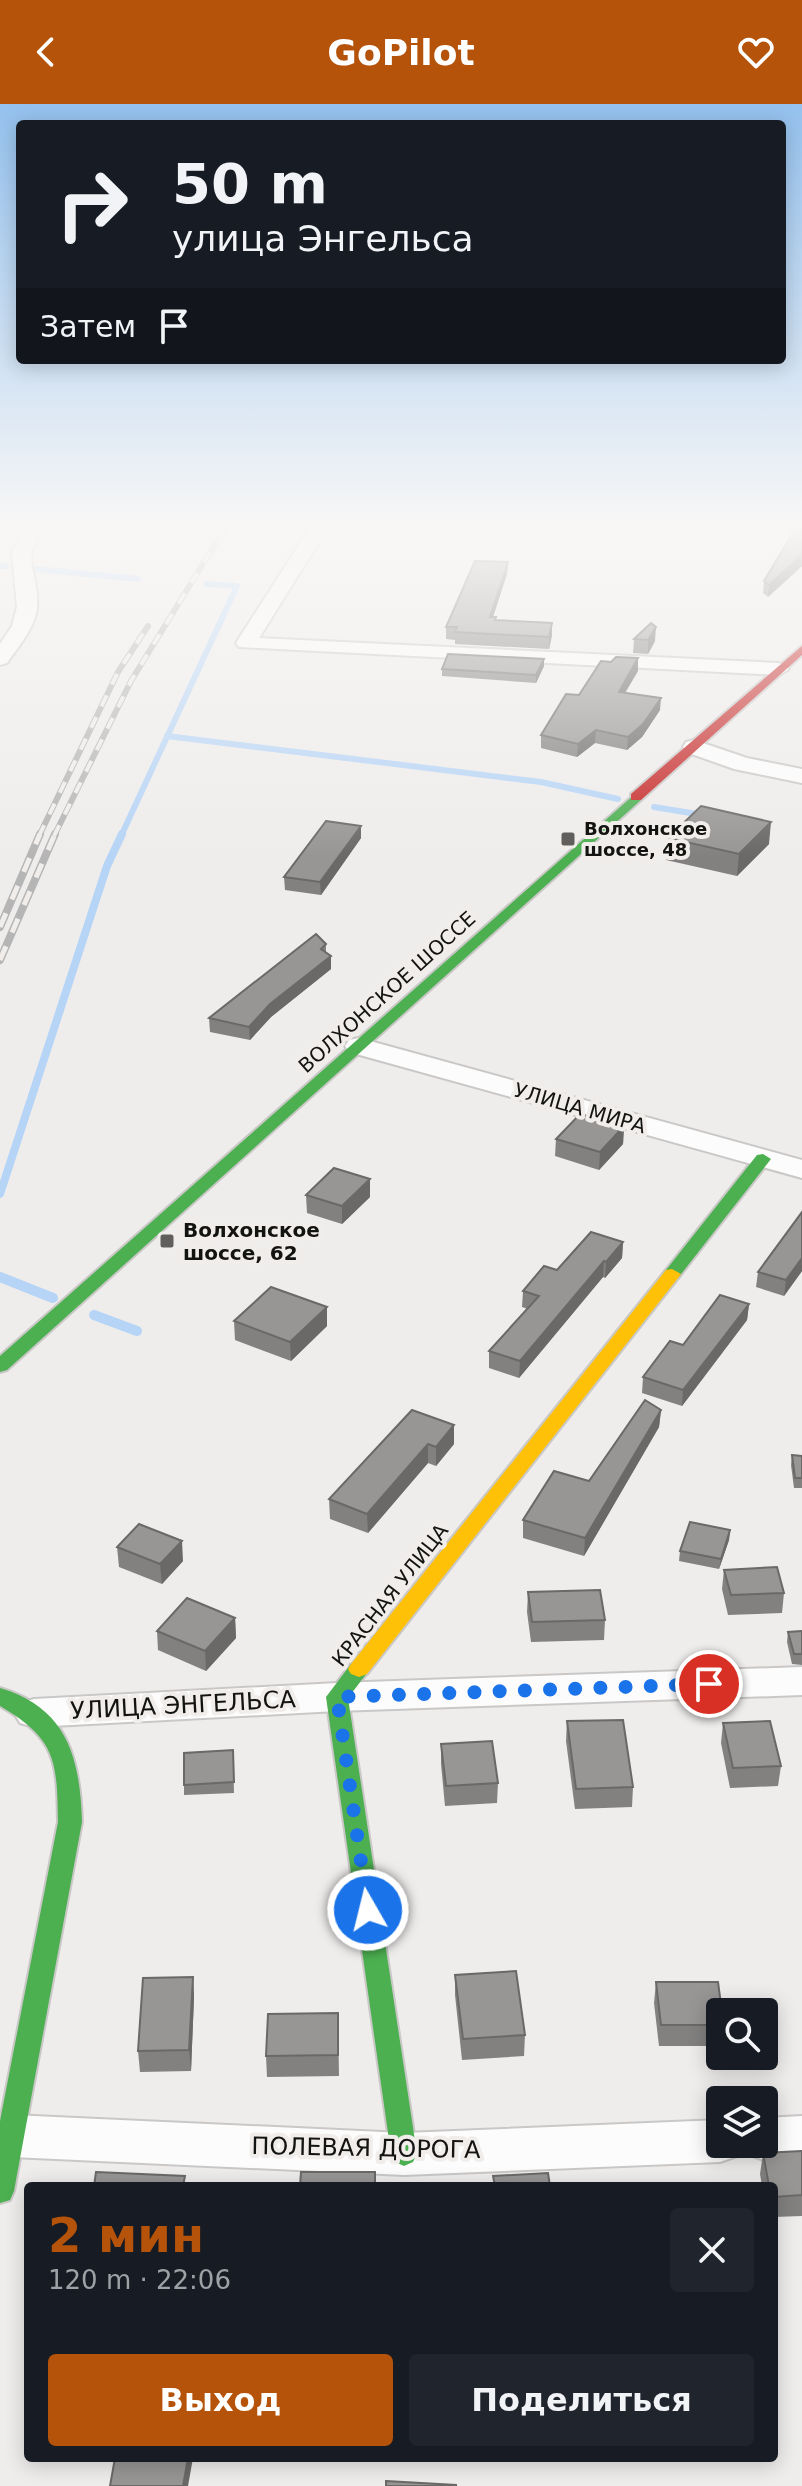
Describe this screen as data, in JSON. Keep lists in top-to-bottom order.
{
  "streets": {
    "street": [
      "ВОЛХОНСКОЕ ШОССЕ",
      "УЛИЦА МИРА",
      "КРАСНАЯ УЛИЦА",
      "УЛИЦА ЭНГЕЛЬСА",
      "ПОЛЕВАЯ ДОРОГА"
    ]
  },
  "crossings": [
    ["ВОЛХОНСКОЕ ШОССЕ", "УЛИЦА МИРА"],
    ["УЛИЦА МИРА", "КРАСНАЯ УЛИЦА"],
    ["КРАСНАЯ УЛИЦА", "УЛИЦА ЭНГЕЛЬСА"],
    ["КРАСНАЯ УЛИЦА", "ПОЛЕВАЯ ДОРОГА"]
  ],
  "places": {
    "transit": ["Волхонское шоссе, 48", "Волхонское шоссе, 62"]
  },
  "page": {
    "header": "GoPilot",
    "turn": ["50 m", "улица Энгельса"],
    "then": "Затем",
    "heading": ["2 мин", "120 m · 22:06"],
    "buttons": ["Выход", "Поделиться"]
  }
}
